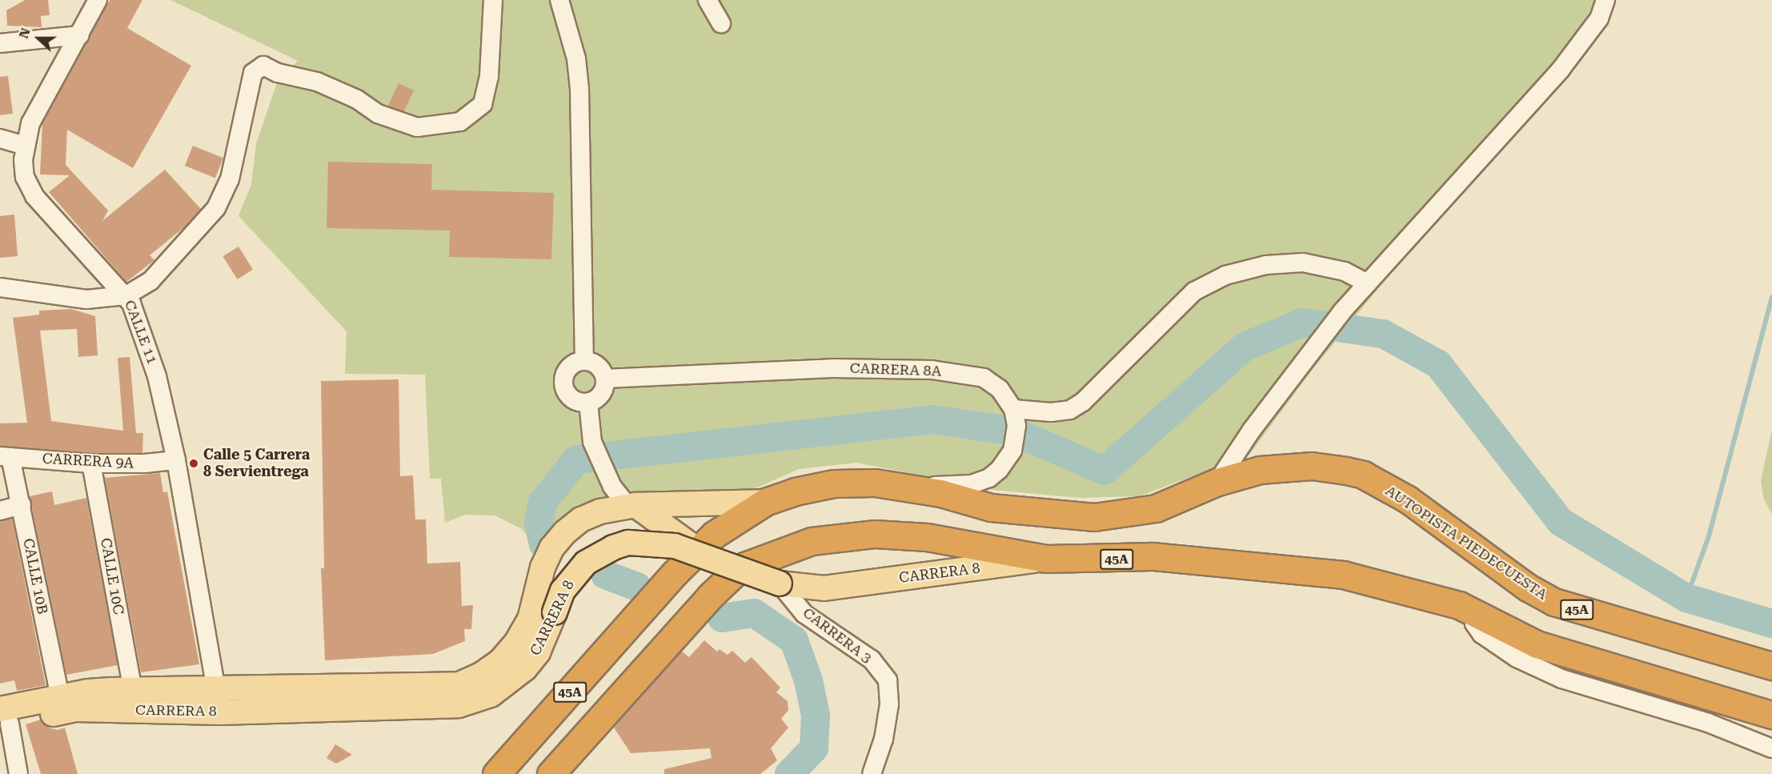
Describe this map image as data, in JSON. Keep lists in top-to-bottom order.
{
  "streets": {
    "highway": ["AUTOPISTA PIEDECUESTA", "45A"],
    "main road": ["CARRERA 8"],
    "street": [
      "CALLE 11",
      "CARRERA 8A",
      "CARRERA 9A",
      "CALLE 10B",
      "CALLE 10C",
      "CARRERA 3"
    ]
  },
  "crossings": [
    ["CALLE 11", "CARRERA 9A"],
    ["CALLE 11", "CARRERA 8"],
    ["CARRERA 9A", "CALLE 10B"],
    ["CARRERA 9A", "CALLE 10C"],
    ["AUTOPISTA PIEDECUESTA", "CARRERA 8"],
    ["45A", "CARRERA 8"],
    ["CARRERA 8", "CALLE 10B"],
    ["CARRERA 8", "CALLE 10C"],
    ["CARRERA 8", "CARRERA 3"]
  ],
  "places": ["Calle 5 Carrera 8 Servientrega"],
  "north": "left"
}
